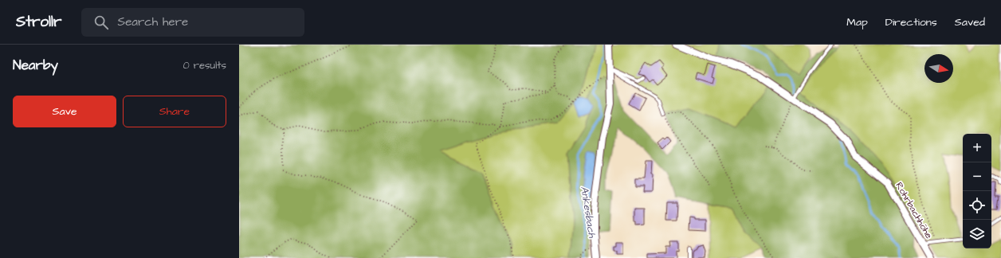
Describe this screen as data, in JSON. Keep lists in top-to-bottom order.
{
  "streets": {
    "street": ["Rohrbachhöhe"]
  },
  "water": ["Ankesbach"],
  "north": "right",
  "page": {
    "header": "Strollr",
    "search": "Search here",
    "nav": ["Map", "Directions", "Saved"],
    "heading": ["Nearby", "0 results"],
    "buttons": ["Save", "Share"],
    "map_buttons": ["+", "−"]
  }
}
